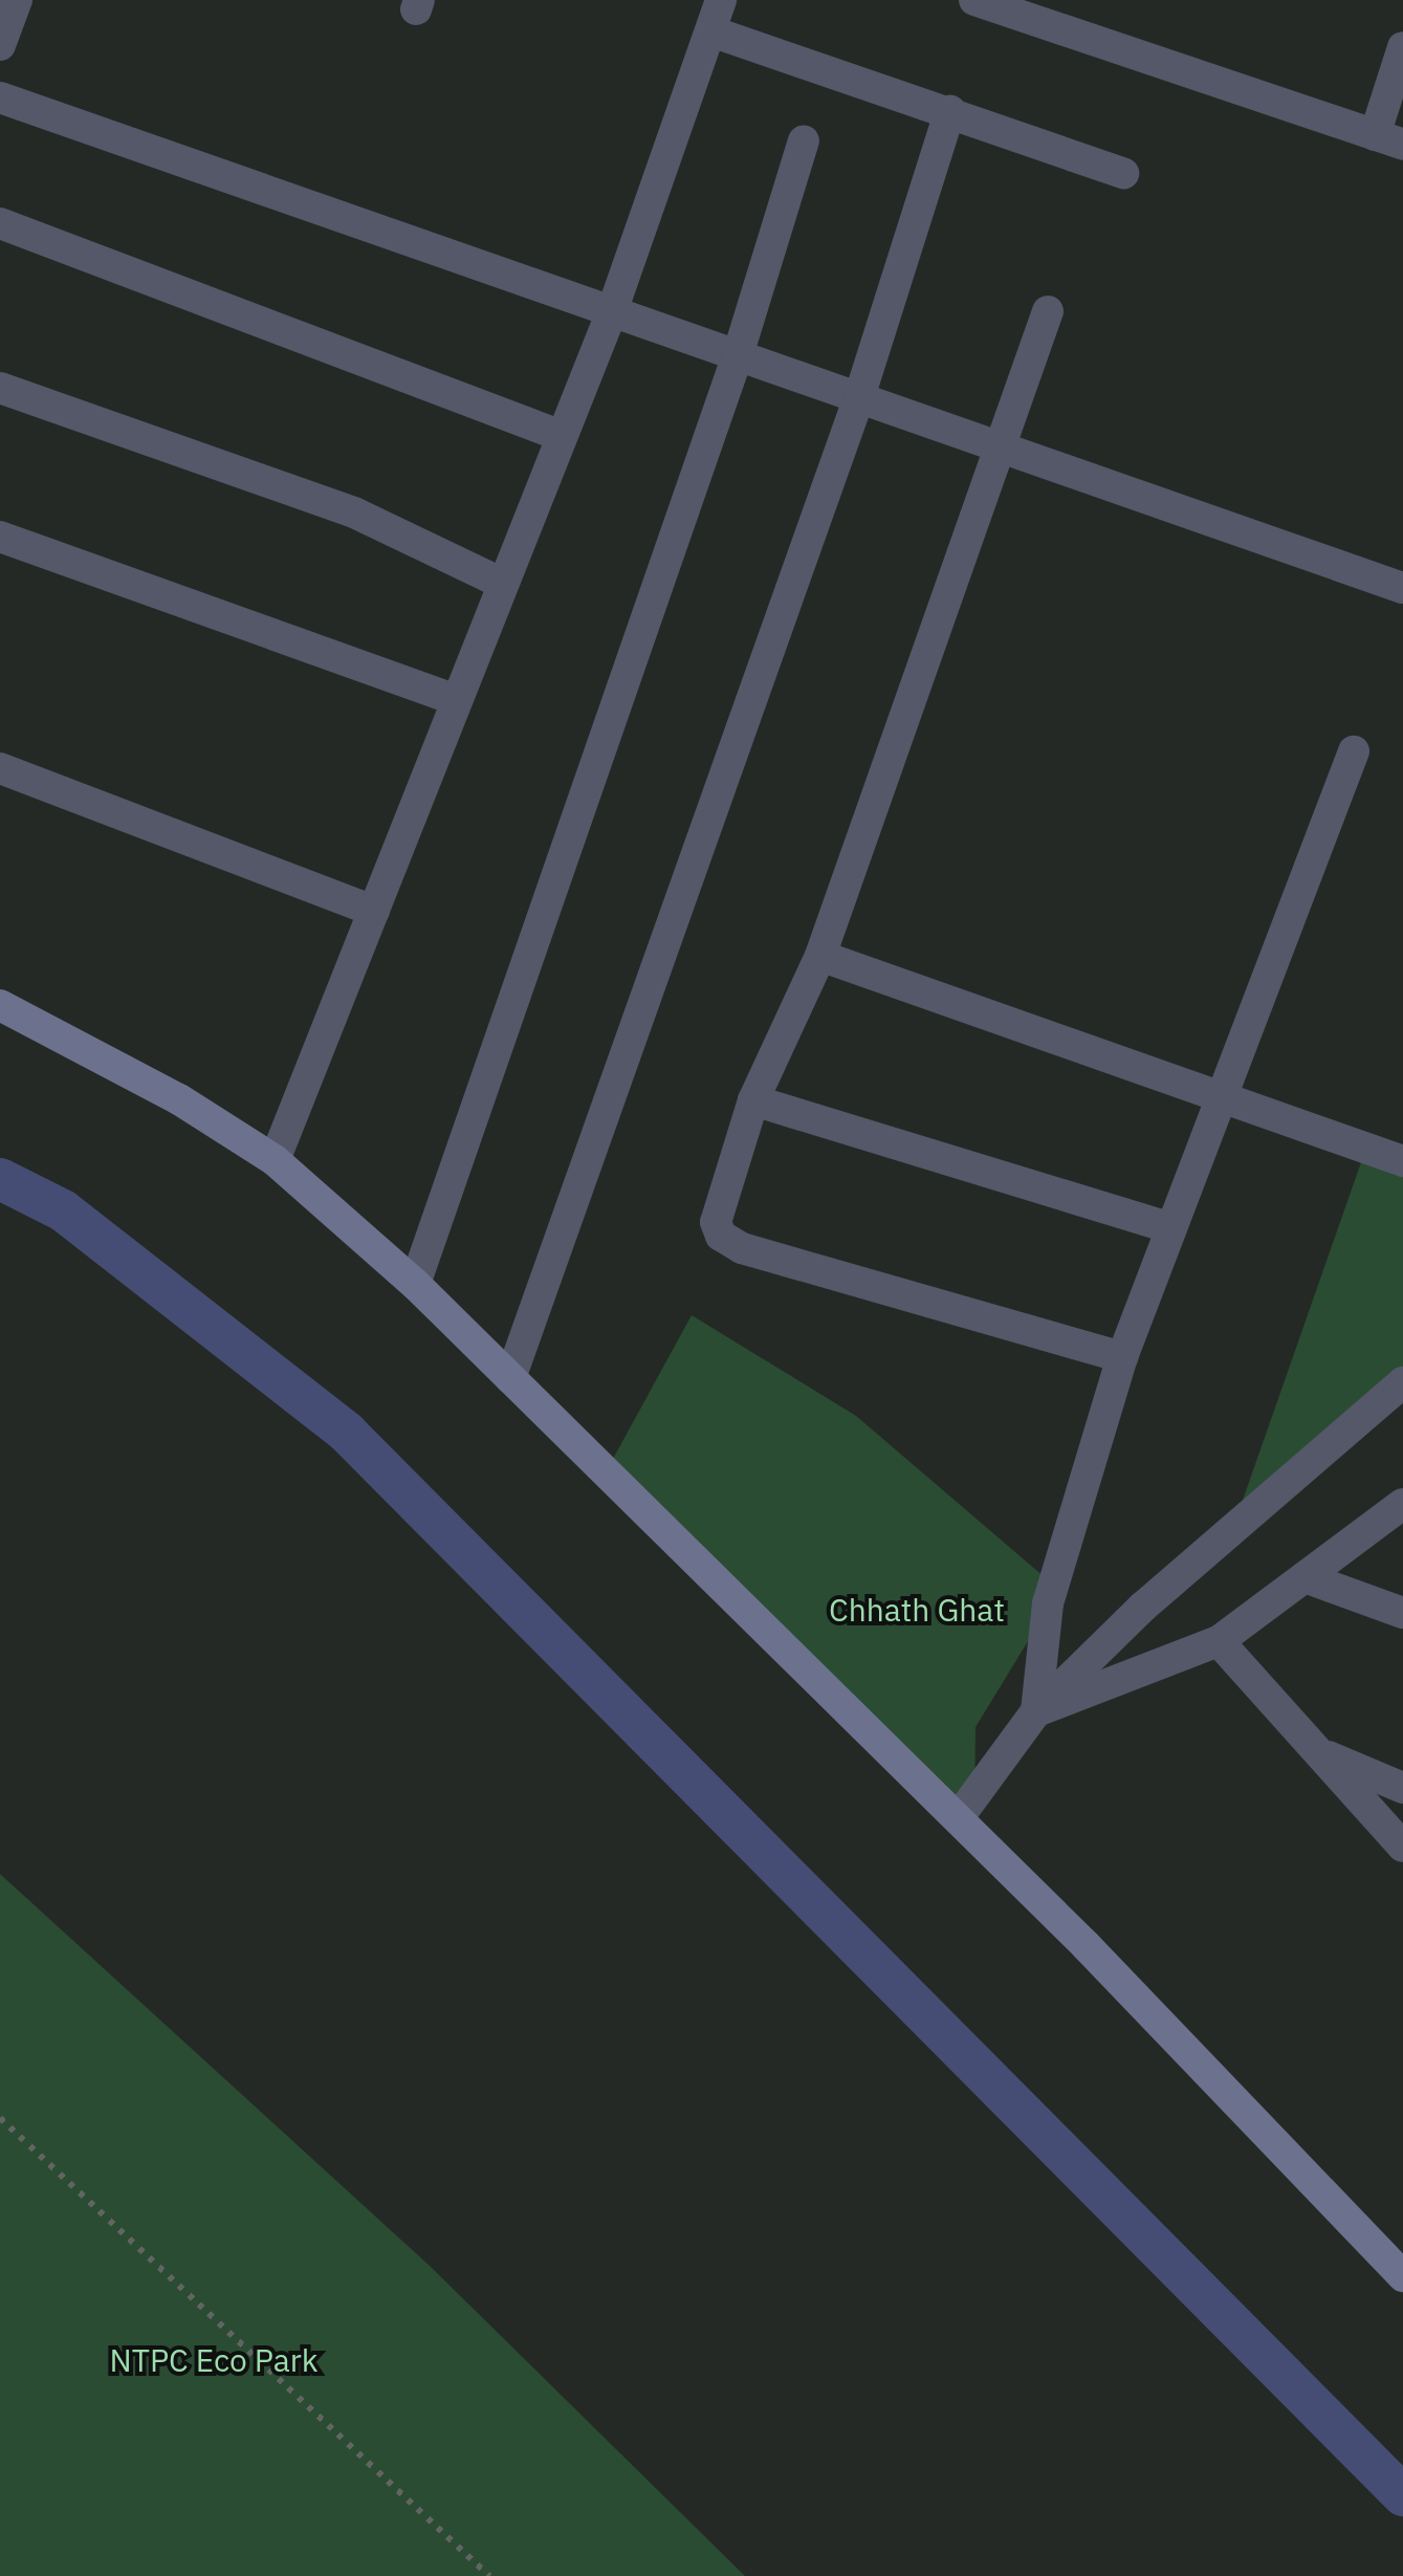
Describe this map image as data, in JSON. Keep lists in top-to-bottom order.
{
  "parks": ["Chhath Ghat", "NTPC Eco Park"]
}
